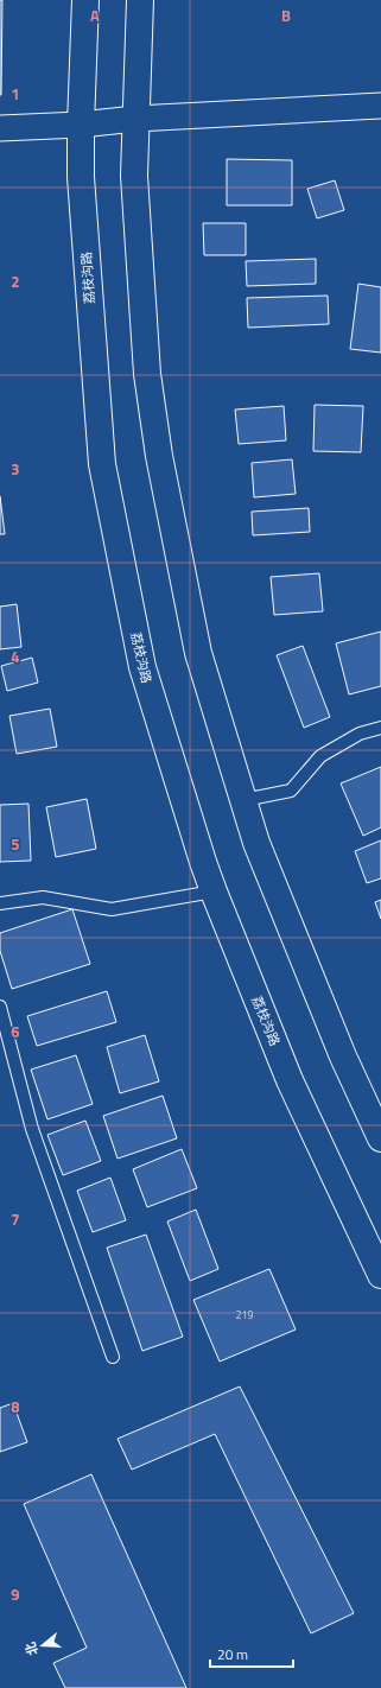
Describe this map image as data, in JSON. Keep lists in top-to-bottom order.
{
  "streets": {
    "main road": ["荔枝沟路"]
  },
  "house_numbers": ["219"],
  "scale_bar": "20 m",
  "north": "left",
  "grid": {
    "columns": ["A", "B"],
    "rows": [
      "1",
      "2",
      "3",
      "4",
      "5",
      "6",
      "7",
      "8",
      "9"
    ]
  }
}
